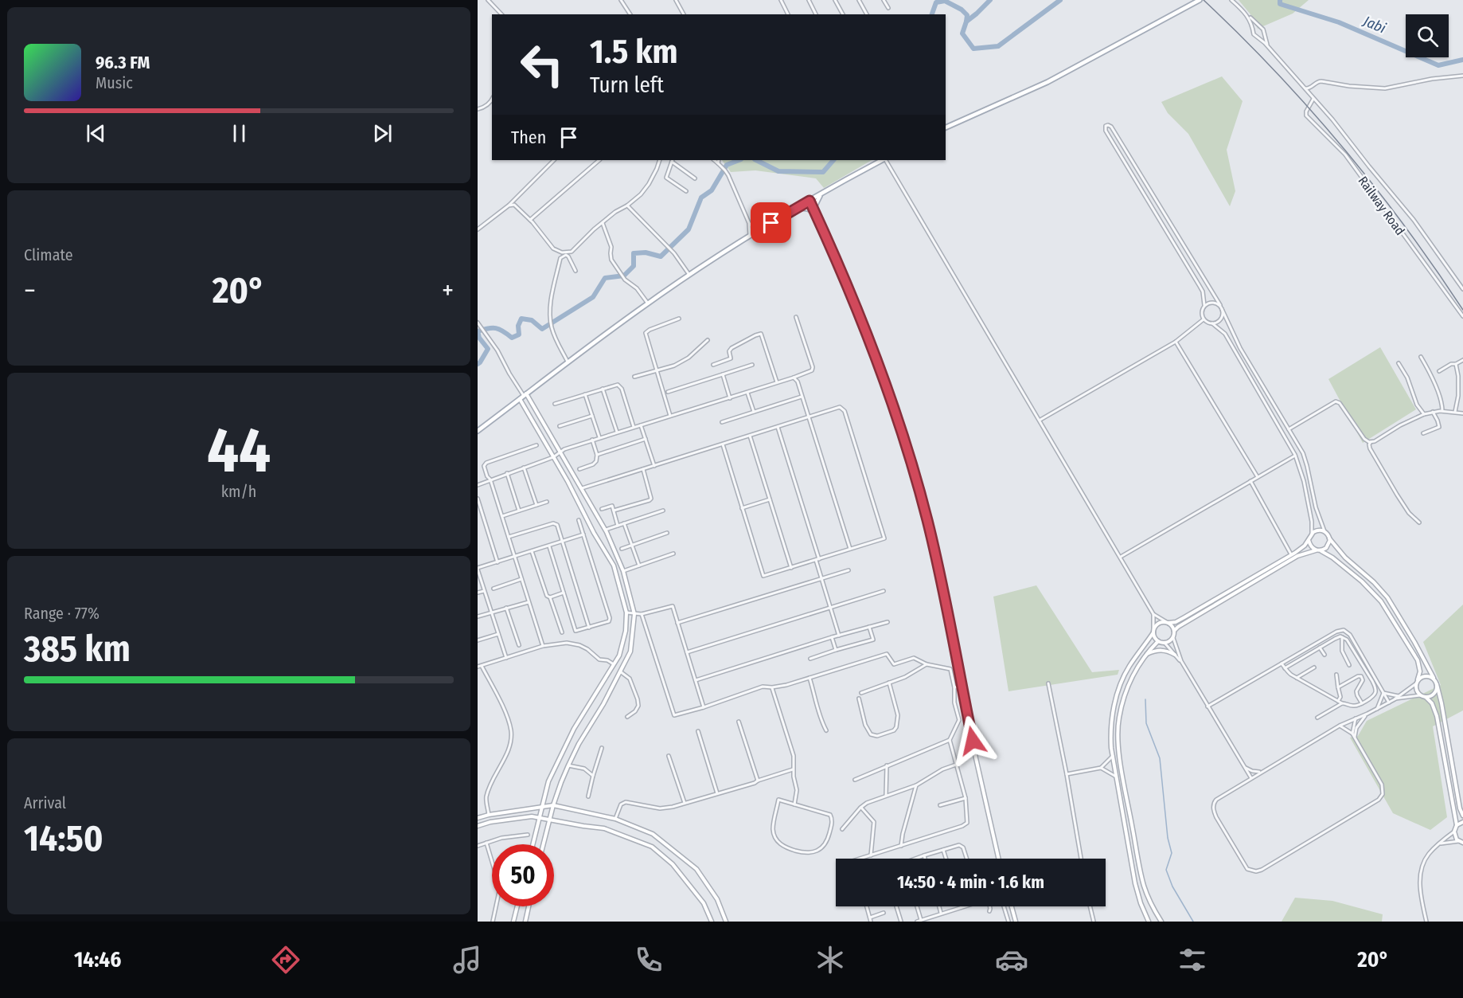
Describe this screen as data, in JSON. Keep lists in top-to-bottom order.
{
  "streets": {
    "street": ["Railway Road"]
  },
  "water": ["Jabi"],
  "page": {
    "turn": ["1.5 km", "Turn left"],
    "song": ["96.3 FM", "Music"],
    "then": "Then",
    "tile": [
      "Climate",
      ["44", "km/h"],
      ["Range · 77%", "385 km"],
      ["Arrival", "14:50"]
    ],
    "heat": ["−", "20°", "+"],
    "limit": "50",
    "trip": "14:50 · 4 min · 1.6 km",
    "tabs": ["14:46", "20°"]
  }
}
